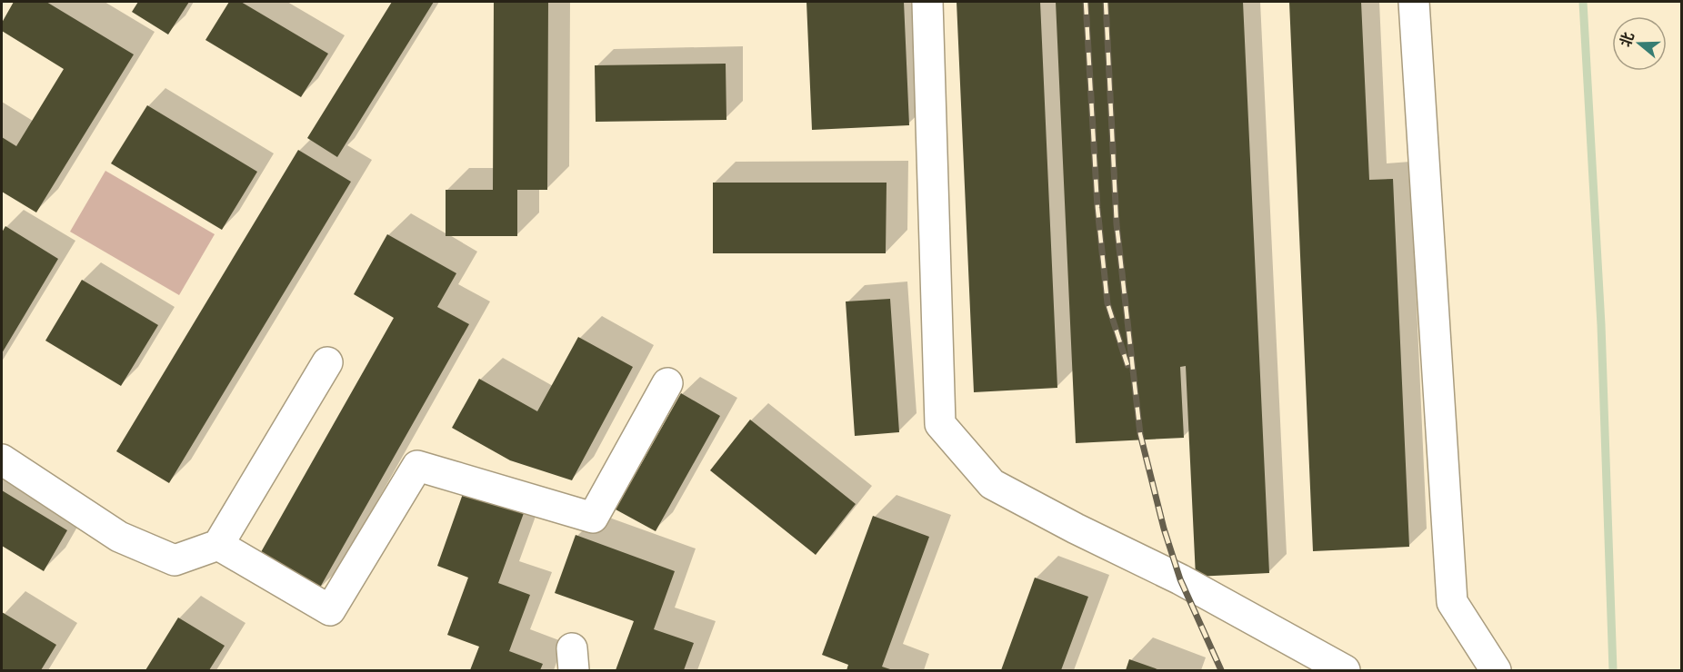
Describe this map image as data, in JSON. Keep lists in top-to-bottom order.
{
  "north": "left"
}
